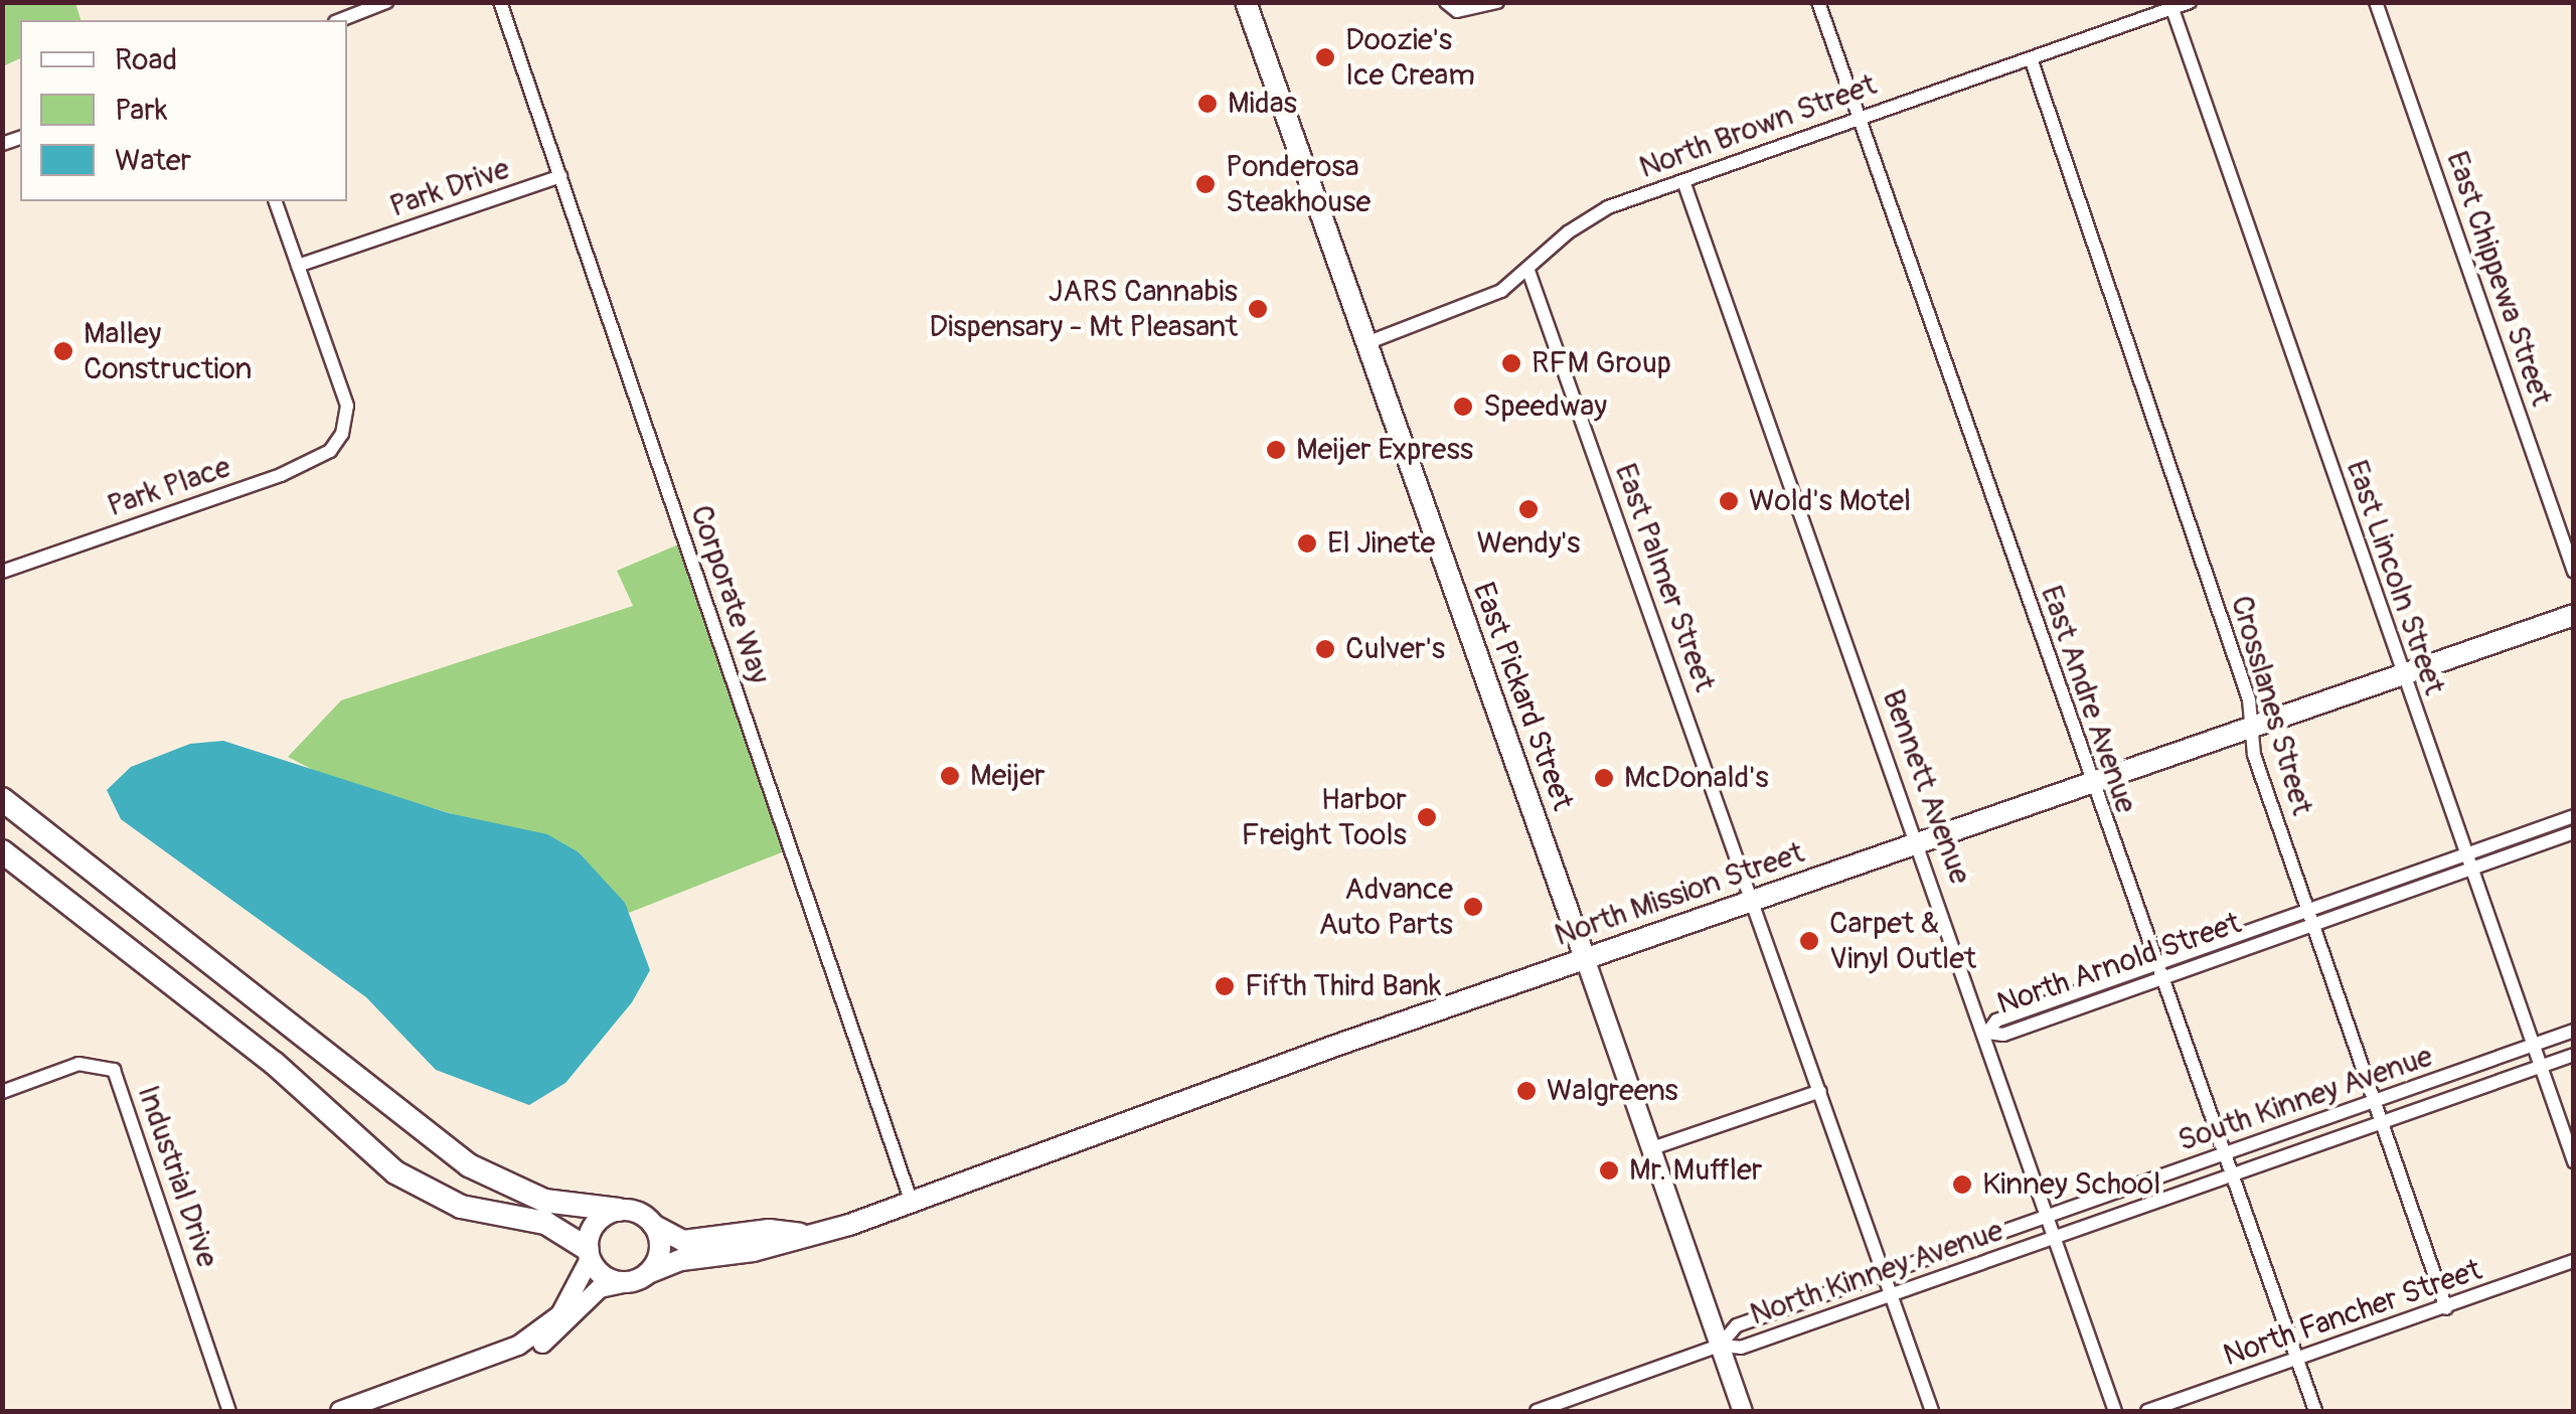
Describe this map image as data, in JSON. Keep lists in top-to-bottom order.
{
  "streets": {
    "main road": ["East Pickard Street", "North Mission Street"],
    "street": [
      "North Brown Street",
      "Park Drive",
      "East Chippewa Street",
      "Park Place",
      "East Palmer Street",
      "East Lincoln Street",
      "Corporate Way",
      "East Andre Avenue",
      "Crosslanes Street",
      "Bennett Avenue",
      "North Arnold Street",
      "South Kinney Avenue",
      "Industrial Drive",
      "North Kinney Avenue",
      "North Fancher Street"
    ]
  },
  "crossings": [
    ["North Brown Street", "East Palmer Street"],
    ["North Brown Street", "East Lincoln Street"],
    ["North Brown Street", "East Pickard Street"],
    ["North Brown Street", "East Andre Avenue"],
    ["North Brown Street", "Crosslanes Street"],
    ["North Brown Street", "Bennett Avenue"],
    ["Park Drive", "Park Place"],
    ["Park Drive", "Corporate Way"],
    ["East Palmer Street", "North Mission Street"],
    ["East Palmer Street", "South Kinney Avenue"],
    ["East Palmer Street", "North Kinney Avenue"],
    ["East Lincoln Street", "North Mission Street"],
    ["East Lincoln Street", "North Arnold Street"],
    ["East Lincoln Street", "South Kinney Avenue"],
    ["East Lincoln Street", "North Kinney Avenue"],
    ["Corporate Way", "North Mission Street"],
    ["East Pickard Street", "North Mission Street"],
    ["East Pickard Street", "South Kinney Avenue"],
    ["East Pickard Street", "North Kinney Avenue"],
    ["East Andre Avenue", "North Mission Street"],
    ["East Andre Avenue", "North Arnold Street"],
    ["East Andre Avenue", "South Kinney Avenue"],
    ["East Andre Avenue", "North Kinney Avenue"],
    ["East Andre Avenue", "North Fancher Street"],
    ["Crosslanes Street", "North Mission Street"],
    ["Crosslanes Street", "North Arnold Street"],
    ["Crosslanes Street", "South Kinney Avenue"],
    ["Crosslanes Street", "North Kinney Avenue"],
    ["Crosslanes Street", "North Fancher Street"],
    ["Bennett Avenue", "North Mission Street"],
    ["Bennett Avenue", "North Arnold Street"],
    ["Bennett Avenue", "South Kinney Avenue"],
    ["Bennett Avenue", "North Kinney Avenue"],
    ["South Kinney Avenue", "North Kinney Avenue"]
  ],
  "places": [
    "Doozie's Ice Cream",
    "Midas",
    "Ponderosa Steakhouse",
    "JARS Cannabis Dispensary - Mt Pleasant",
    "Malley Construction",
    "RFM Group",
    "Speedway",
    "Meijer Express",
    "Wold's Motel",
    "Wendy's",
    "El Jinete",
    "Culver's",
    "Meijer",
    "McDonald's",
    "Harbor Freight Tools",
    "Advance Auto Parts",
    "Carpet & Vinyl Outlet",
    "Fifth Third Bank",
    "Walgreens",
    "Mr. Muffler",
    "Kinney School"
  ],
  "legend": ["Road", "Park", "Water"]
}
